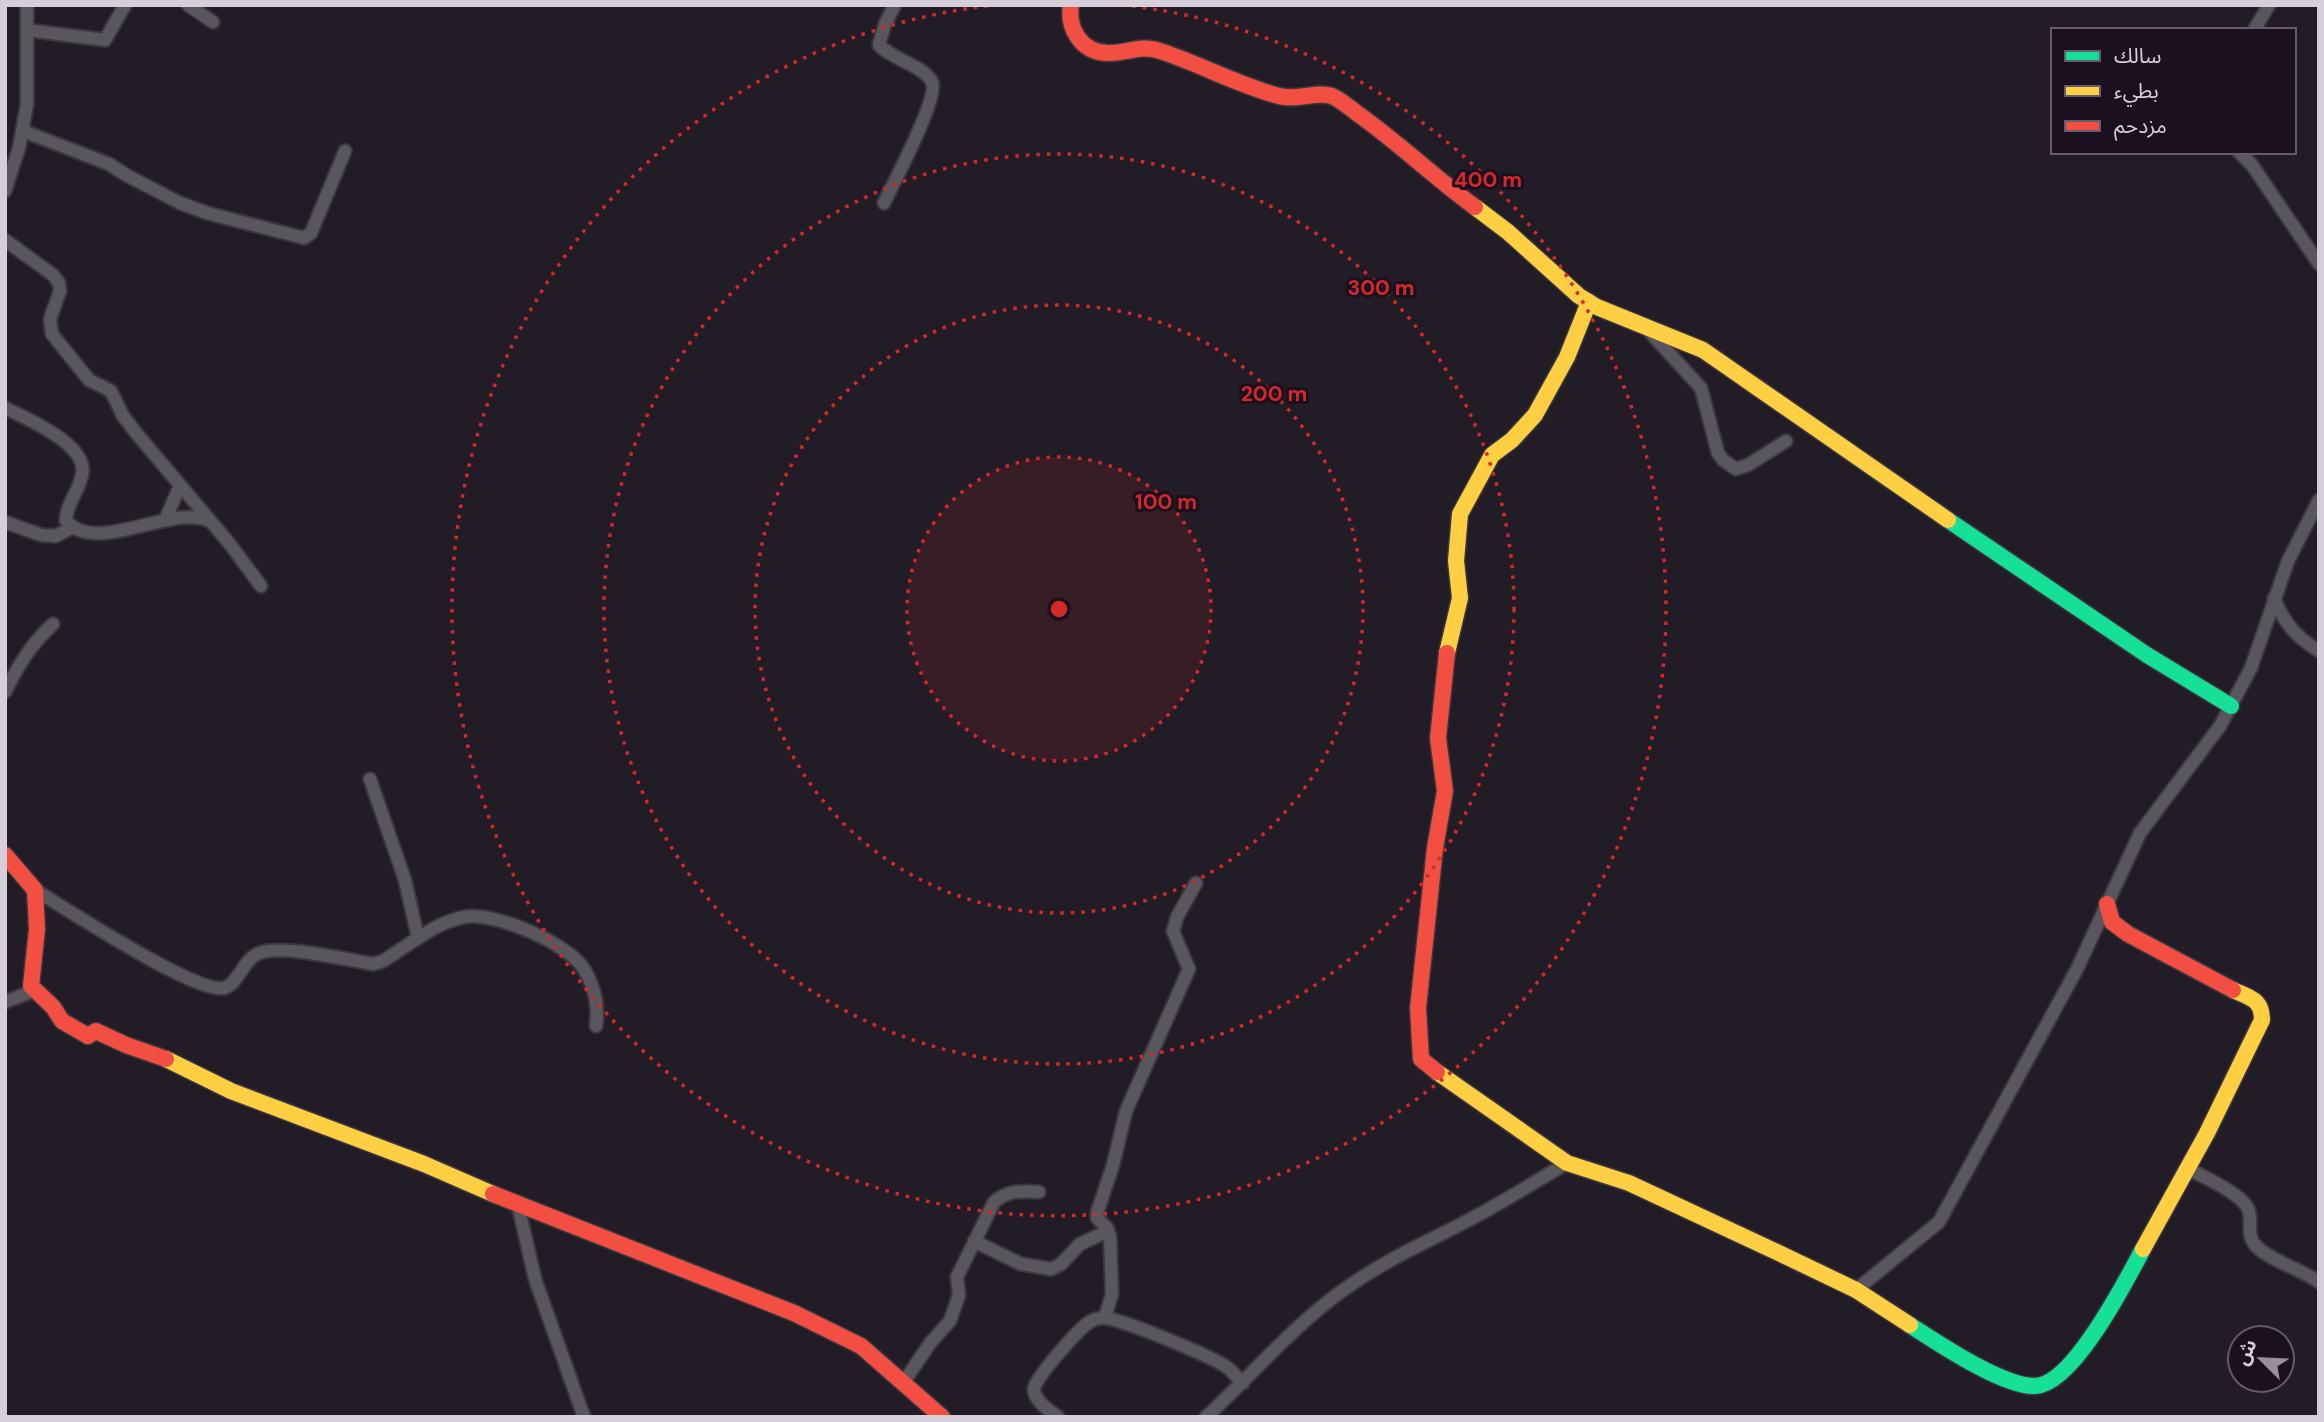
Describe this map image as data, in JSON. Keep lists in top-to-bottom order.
{
  "legend": ["سالك", "بطيء", "مزدحم"],
  "north": "top left",
  "rings": [
    "400 m",
    "300 m",
    "200 m",
    "100 m"
  ]
}
